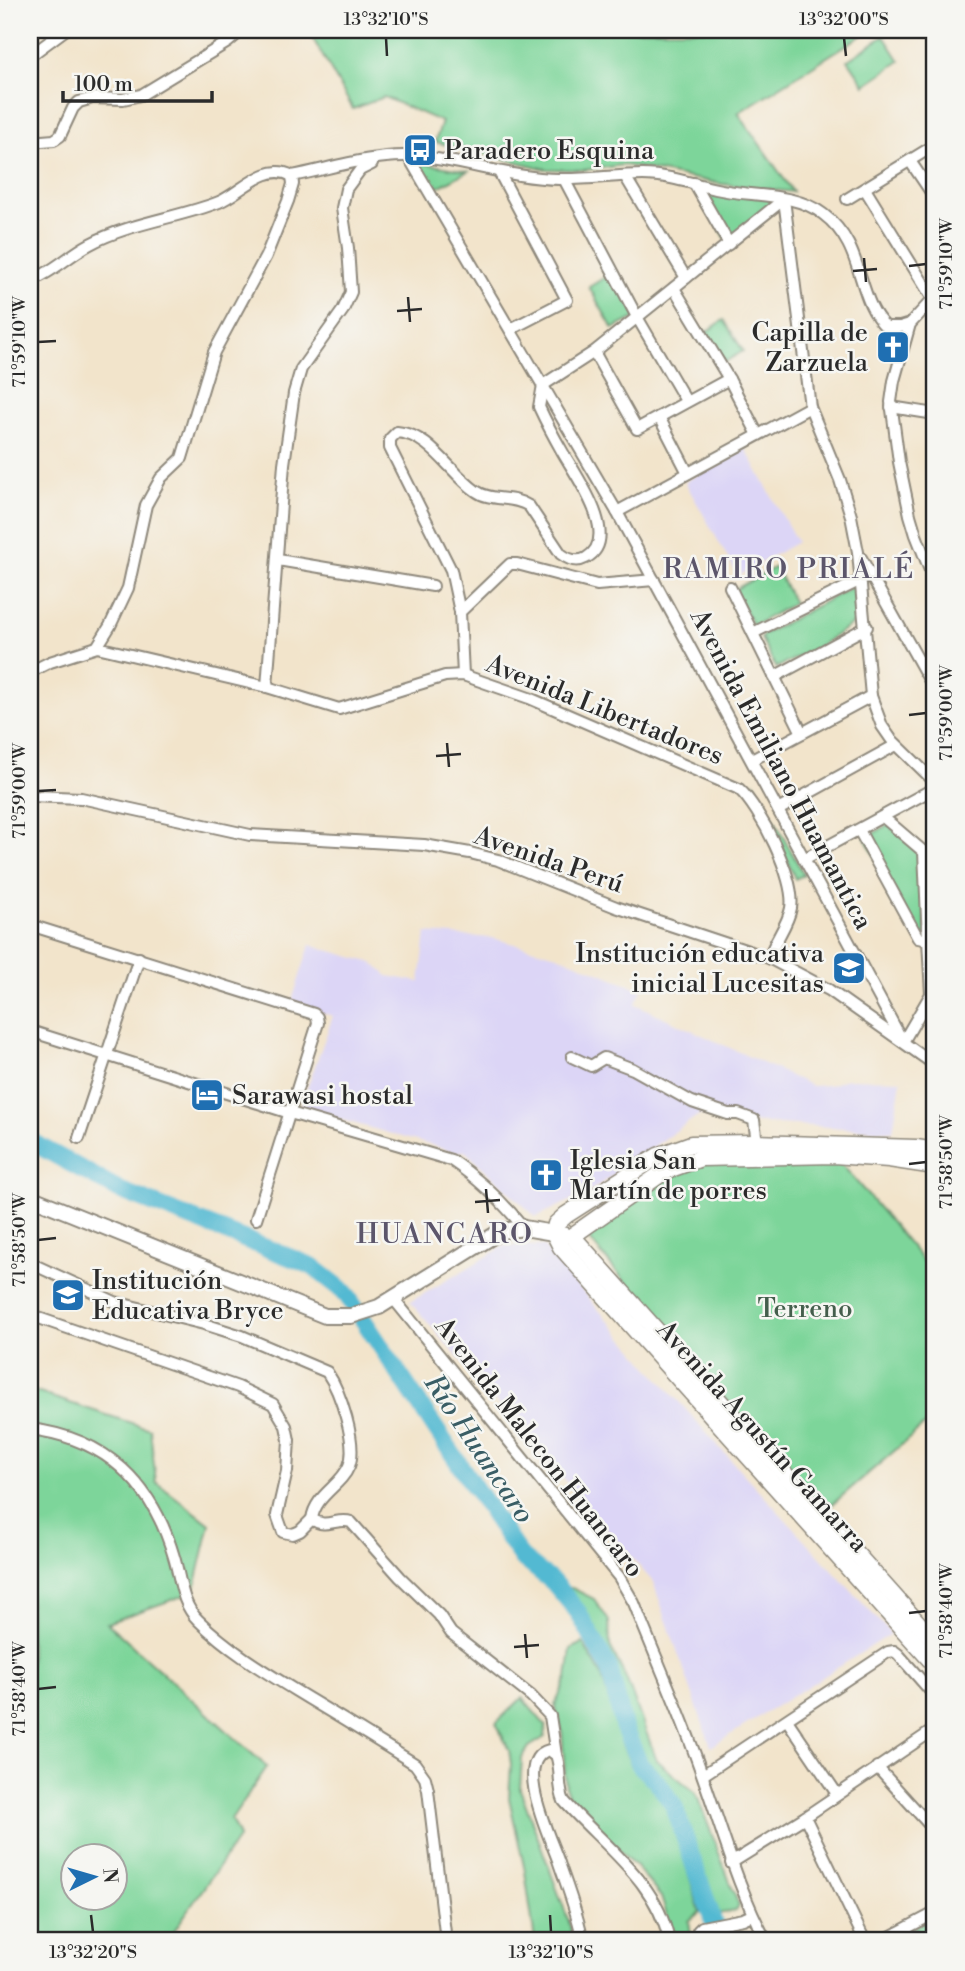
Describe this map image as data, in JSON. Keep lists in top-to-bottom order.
{
  "streets": {
    "highway": ["Avenida Agustín Gamarra"],
    "street": [
      "Avenida Libertadores",
      "Avenida Emiliano Huamantica",
      "Avenida Perú",
      "Avenida Malecon Huancaro"
    ]
  },
  "crossings": [
    ["Avenida Libertadores", "Avenida Perú"],
    ["Avenida Emiliano Huamantica", "Avenida Perú"]
  ],
  "districts": ["RAMIRO PRIALÉ", "HUANCARO"],
  "water": ["Río Huancaro"],
  "parks": ["Terreno"],
  "places": {
    "bus stop": ["Paradero Esquina"],
    "church": ["Capilla de Zarzuela", "Iglesia San Martín de porres"],
    "school or university": ["Institución educativa inicial Lucesitas", "Institución Educativa Bryce"],
    "hotel": ["Sarawasi hostal"]
  },
  "scale_bar": "100 m",
  "north": "right",
  "coordinates": [
    "13°32'10\"S",
    "13°32'00\"S",
    "71°59'10\"W",
    "71°59'00\"W",
    "71°58'50\"W",
    "71°58'40\"W",
    "13°32'20\"S"
  ]
}
